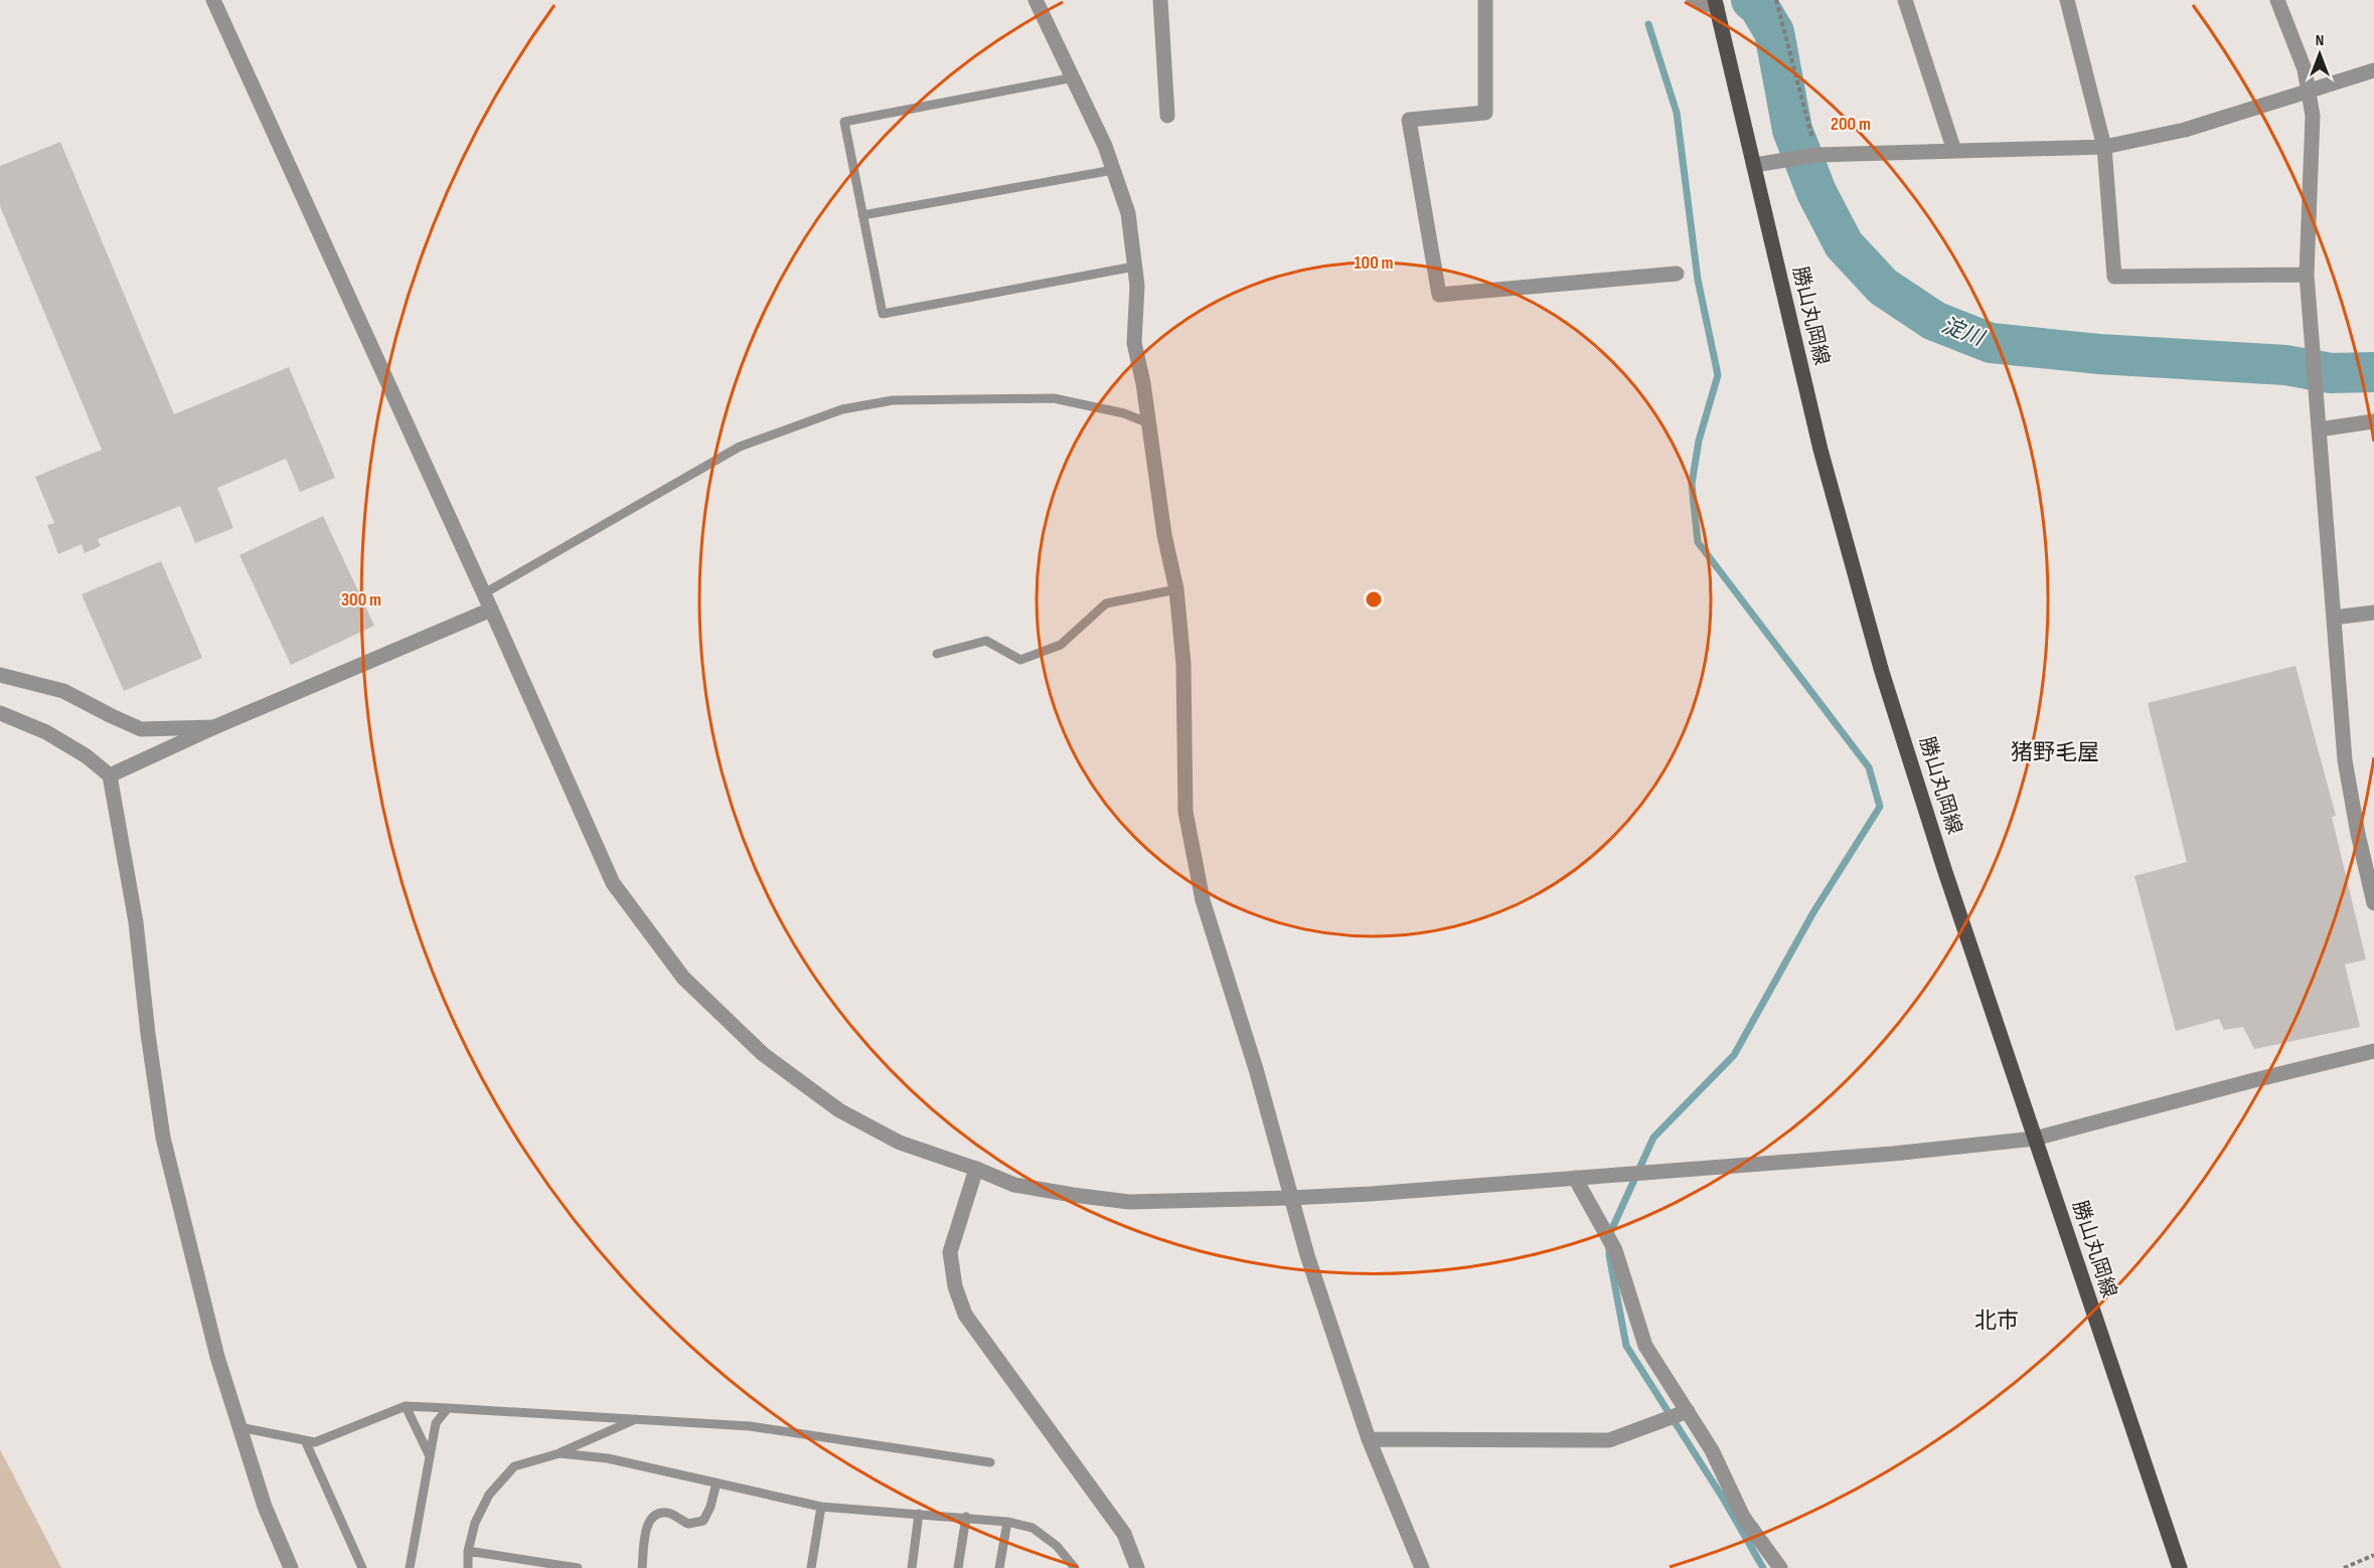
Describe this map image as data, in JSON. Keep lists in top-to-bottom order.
{
  "streets": {
    "main road": ["勝山丸岡線"]
  },
  "districts": ["猪野毛屋", "北市"],
  "water": ["淀川"],
  "north": "top",
  "rings": ["200 m", "100 m", "300 m"]
}
